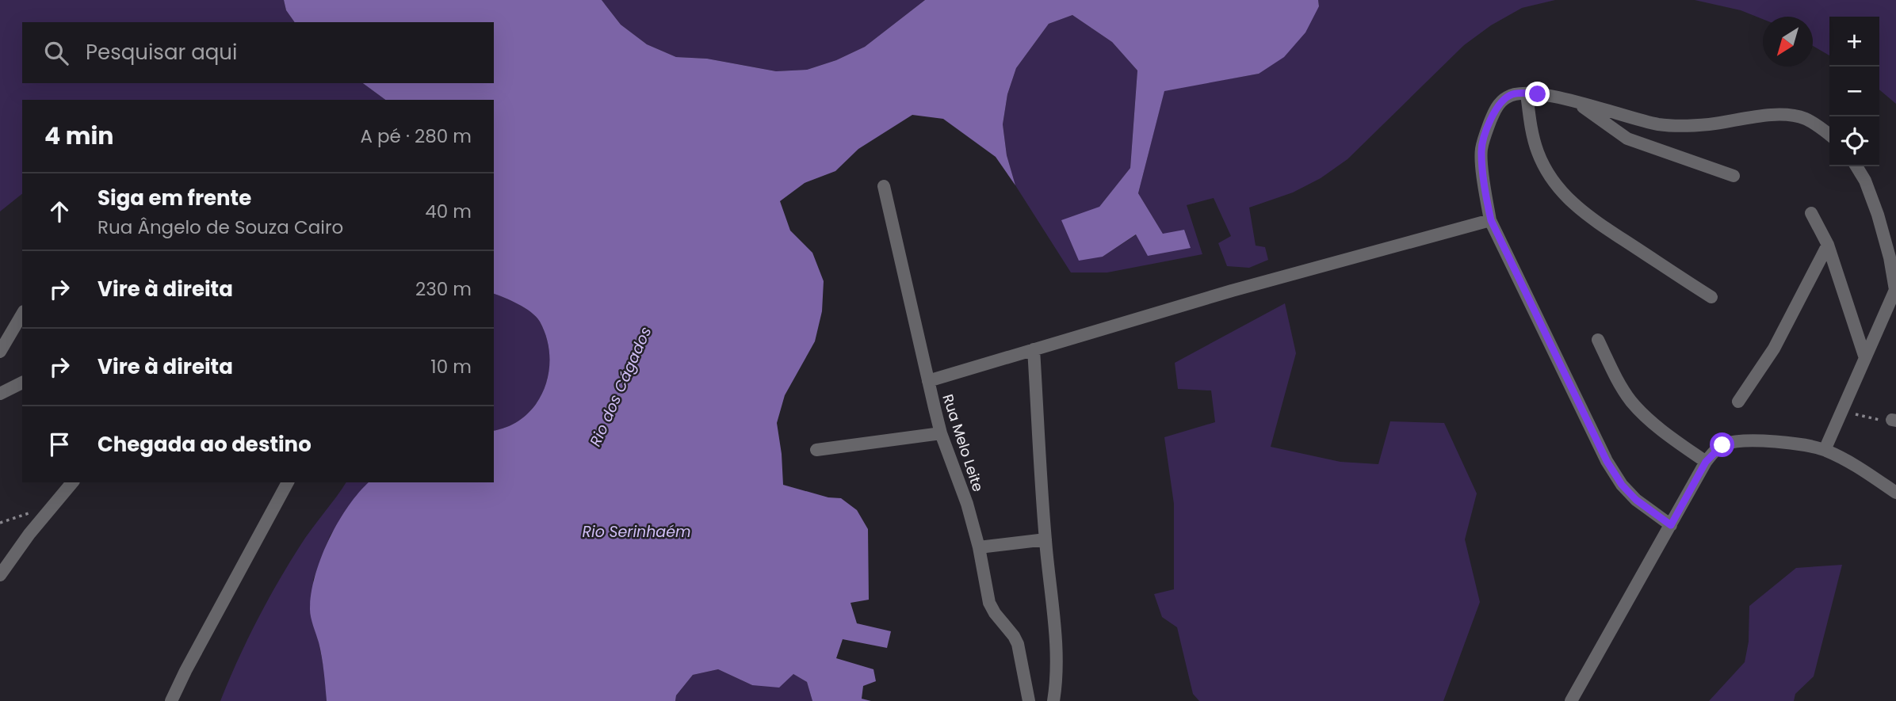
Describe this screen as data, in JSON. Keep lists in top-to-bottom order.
{
  "streets": {
    "street": ["Rua Melo Leite"]
  },
  "water": ["Rio dos Cágados", "Rio Serinhaém"],
  "north": "bottom left",
  "page": {
    "map_buttons": ["+", "−"],
    "search": "Pesquisar aqui",
    "heading": ["4 min", "A pé · 280 m"],
    "list": [
      ["Siga em frente", "Rua Ângelo de Souza Cairo", "40 m"],
      ["Vire à direita", "230 m"],
      ["Vire à direita", "10 m"],
      "Chegada ao destino"
    ]
  }
}
